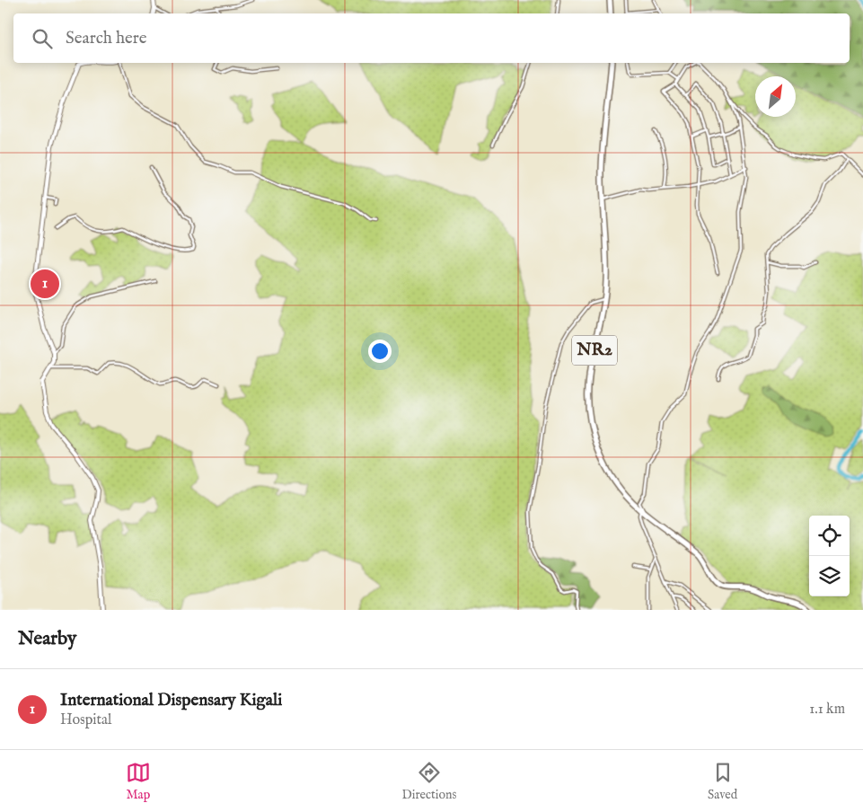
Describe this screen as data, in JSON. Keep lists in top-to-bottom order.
{
  "streets": {
    "highway": ["NR2"]
  },
  "north": "top right",
  "page": {
    "search": "Search here",
    "pins": "1",
    "heading": "Nearby",
    "list": [
      {
        "mark": "1",
        "name": "International Dispensary Kigali",
        "note": "Hospital",
        "value": "1.1 km"
      }
    ],
    "nav": ["Map", "Directions", "Saved"]
  }
}
